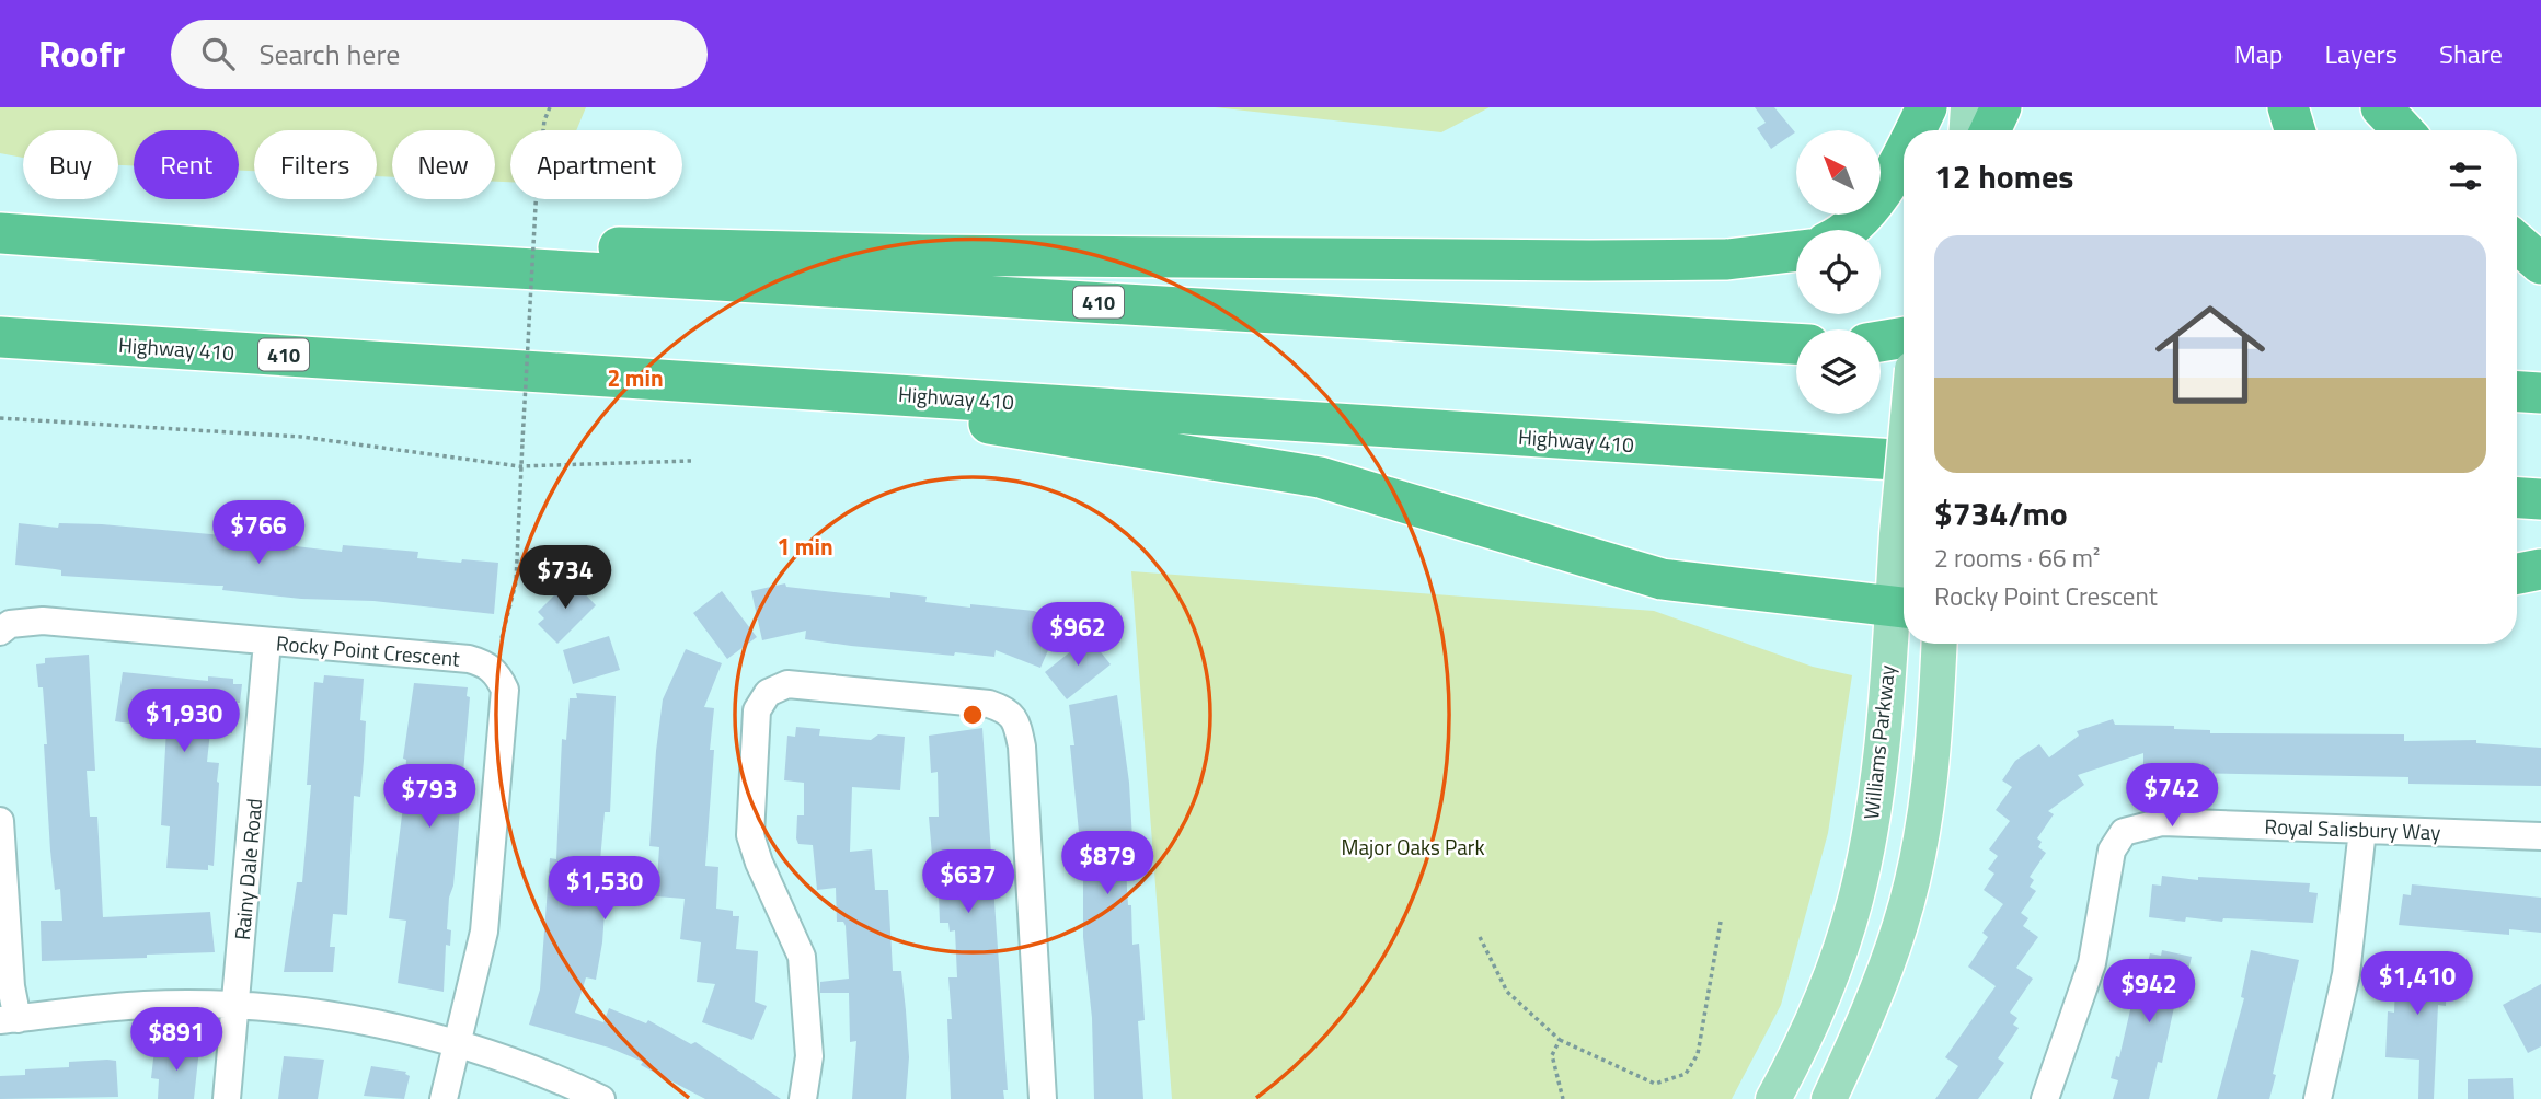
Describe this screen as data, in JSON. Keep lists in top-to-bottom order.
{
  "streets": {
    "highway": ["410", "Highway 410"],
    "main road": ["Williams Parkway"],
    "street": ["Rocky Point Crescent", "Royal Salisbury Way", "Rainy Dale Road"]
  },
  "crossings": [
    ["Rocky Point Crescent", "Rainy Dale Road"]
  ],
  "parks": ["Major Oaks Park"],
  "north": "top left",
  "page": {
    "header": "Roofr",
    "search": "Search here",
    "nav": ["Map", "Layers", "Share"],
    "chip": [
      "Buy",
      "Rent",
      "Filters",
      "New",
      "Apartment"
    ],
    "heading": "12 homes",
    "list": [
      {
        "name": "$734/mo",
        "note": "2 rooms · 66 m² · Rocky Point Crescent"
      }
    ],
    "price": [
      "$766",
      "$734",
      "$962",
      "$1,930",
      "$742",
      "$793",
      "$879",
      "$637",
      "$1,530",
      "$1,410",
      "$942",
      "$891"
    ]
  },
  "rings": ["2 min", "1 min"]
}
